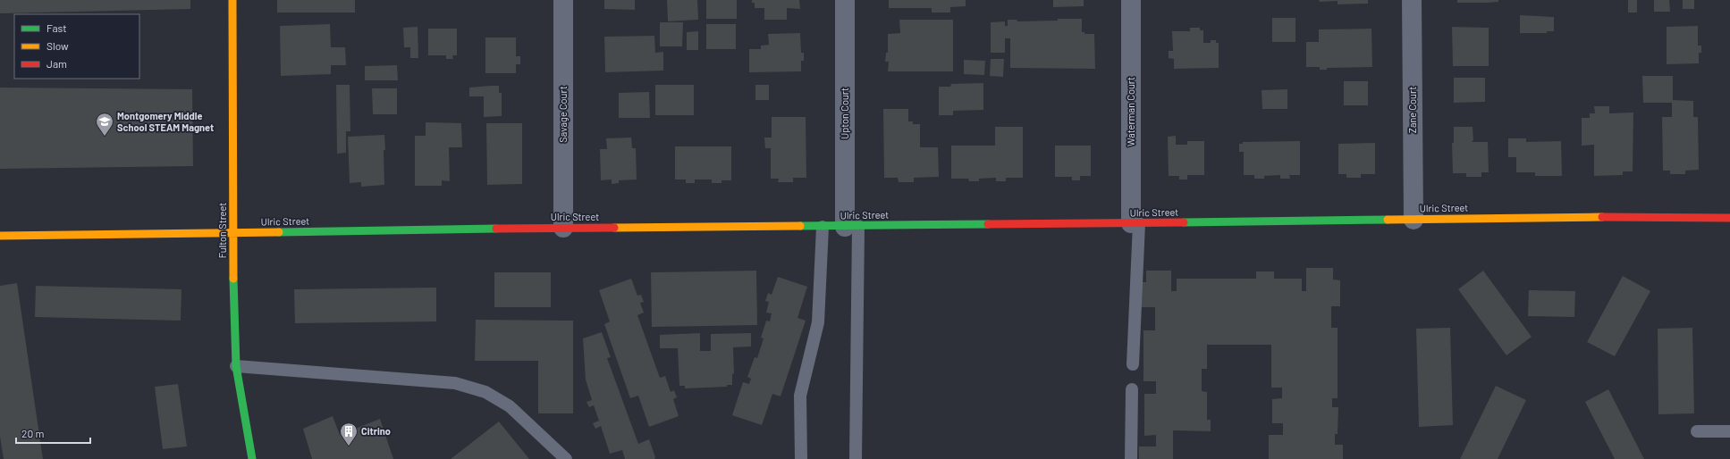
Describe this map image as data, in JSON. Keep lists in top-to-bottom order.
{
  "streets": {
    "main road": ["Ulric Street", "Fulton Street"],
    "street": [
      "Zane Court",
      "Waterman Court",
      "Upton Court",
      "Savage Court"
    ]
  },
  "crossings": [
    ["Zane Court", "Ulric Street"],
    ["Waterman Court", "Ulric Street"],
    ["Upton Court", "Ulric Street"],
    ["Savage Court", "Ulric Street"],
    ["Ulric Street", "Fulton Street"]
  ],
  "places": {
    "school or university": ["Montgomery Middle School STEAM Magnet"],
    "building": ["Citrino"]
  },
  "legend": ["Fast", "Slow", "Jam"],
  "scale_bar": "20 m"
}
